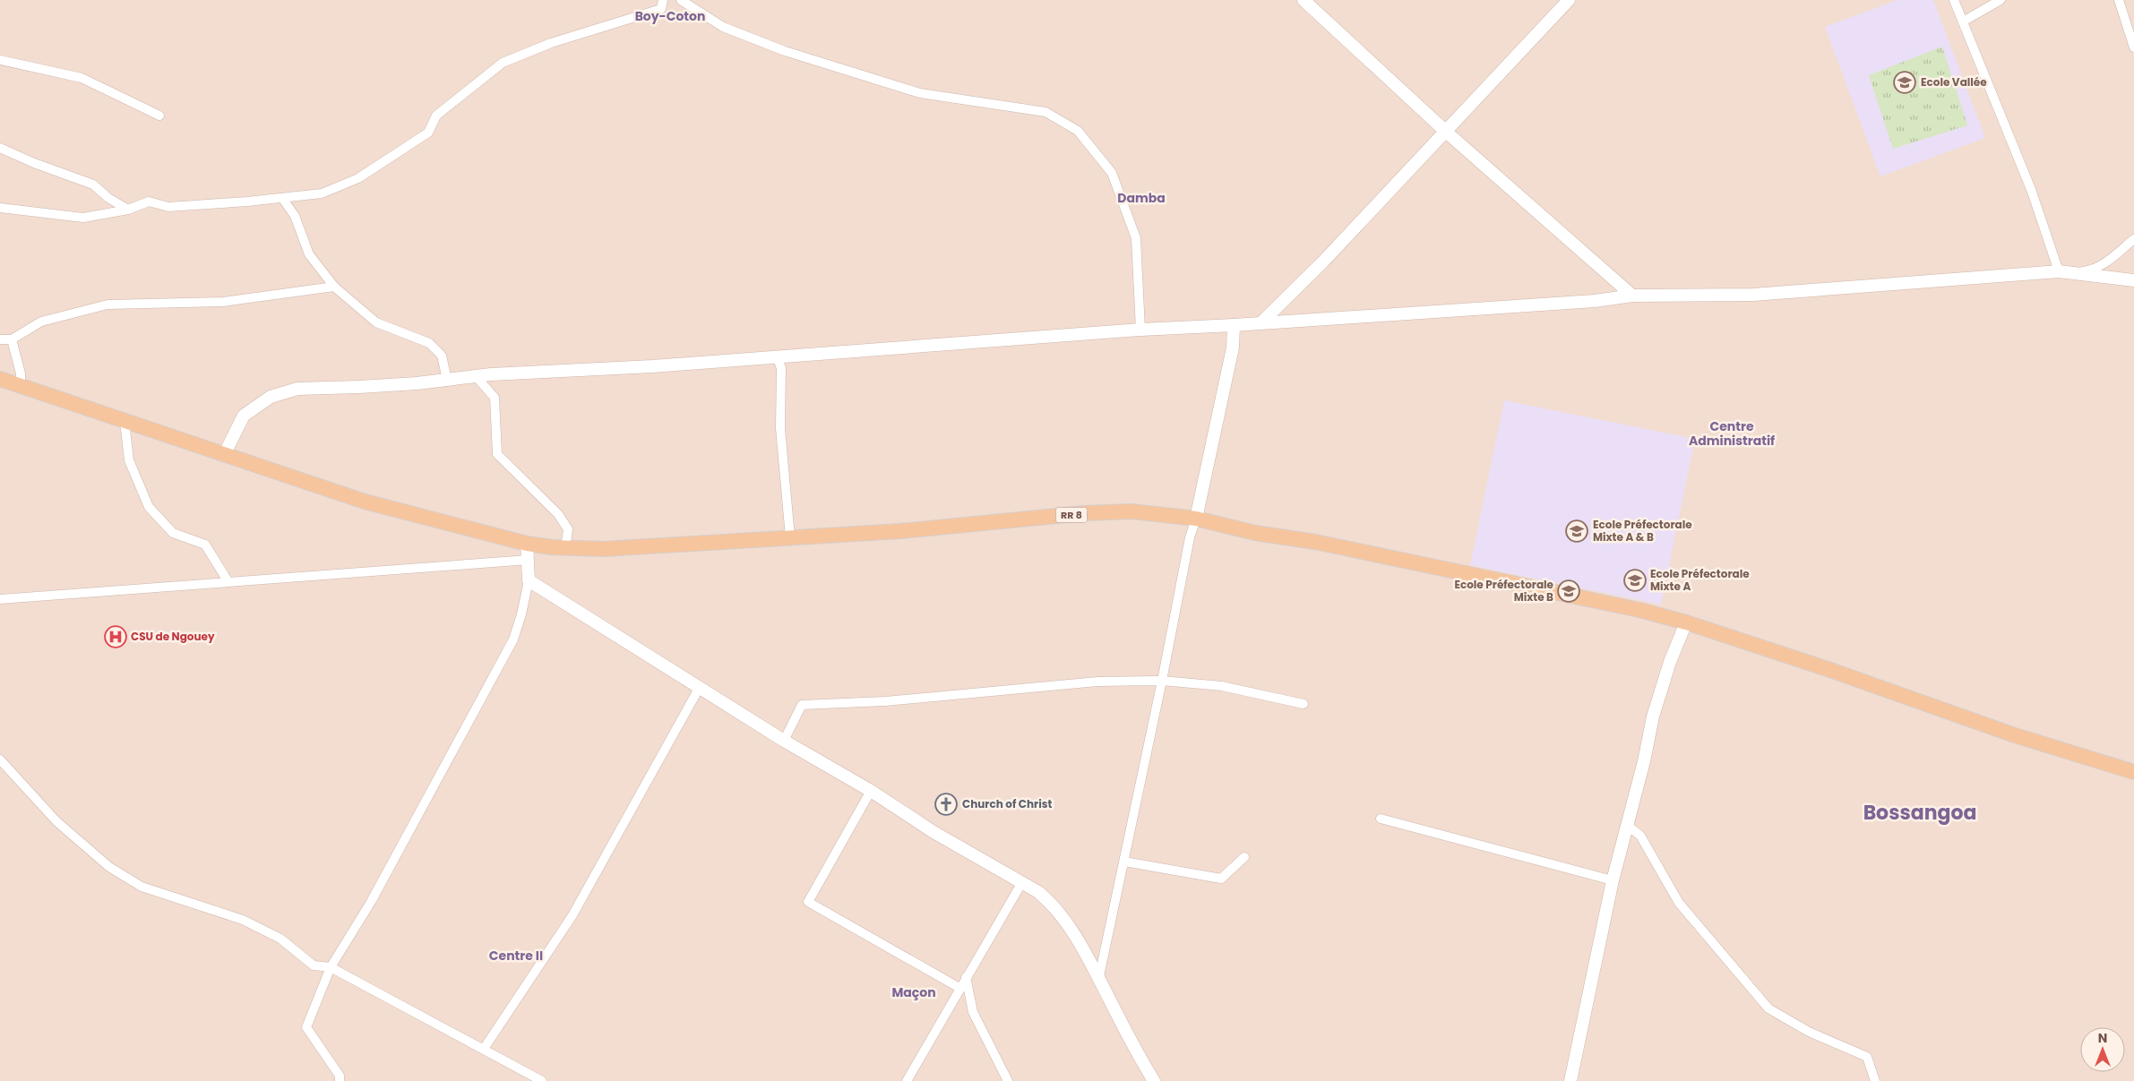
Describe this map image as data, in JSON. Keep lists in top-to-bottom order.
{
  "streets": {
    "main road": ["RR 8"]
  },
  "districts": [
    "Boy-Coton",
    "Damba",
    "Centre Administratif",
    "Bossangoa",
    "Centre II",
    "Maçon"
  ],
  "places": {
    "school or university": [
      "Ecole Vallée",
      "Ecole Préfectorale Mixte A & B",
      "Ecole Préfectorale Mixte A",
      "Ecole Préfectorale Mixte B"
    ],
    "hospital": ["CSU de Ngouey"],
    "church": ["Church of Christ"]
  },
  "north": "top"
}
